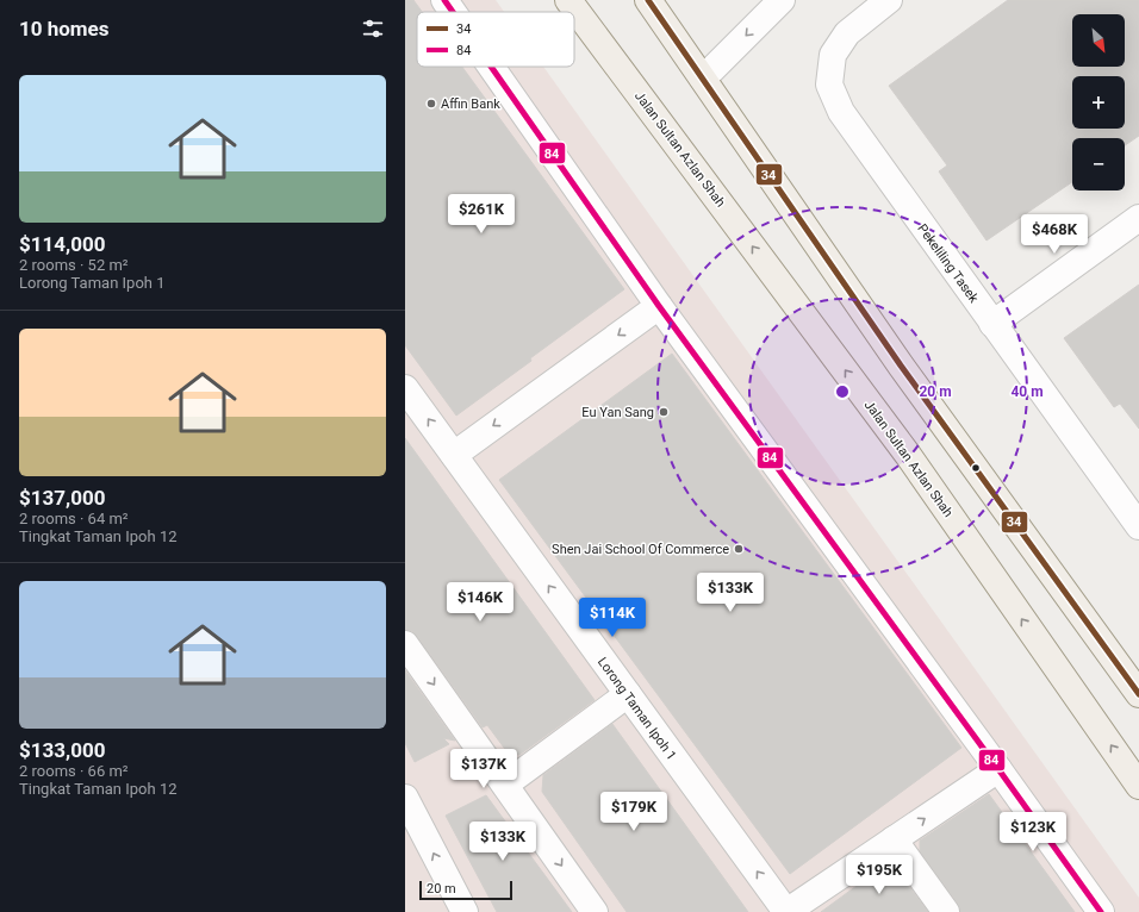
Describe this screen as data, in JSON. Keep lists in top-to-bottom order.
{
  "streets": {
    "main road": ["Jalan Sultan Azlan Shah"],
    "street": ["Pekeliling Tasek", "Lorong Taman Ipoh 1"]
  },
  "places": ["Affin Bank", "Eu Yan Sang", "Shen Jai School Of Commerce"],
  "lines": ["transit line 34", "transit line 84"],
  "legend": ["34", "84"],
  "scale_bar": "20 m",
  "north": "bottom right",
  "page": {
    "heading": "10 homes",
    "map_buttons": ["+", "−"],
    "list": [
      {
        "name": "$114,000",
        "note": "2 rooms · 52 m² · Lorong Taman Ipoh 1"
      },
      {
        "name": "$137,000",
        "note": "2 rooms · 64 m² · Tingkat Taman Ipoh 12"
      },
      {
        "name": "$133,000",
        "note": "2 rooms · 66 m² · Tingkat Taman Ipoh 12"
      }
    ],
    "price": [
      "$261K",
      "$468K",
      "$133K",
      "$146K",
      "$114K",
      "$137K",
      "$179K",
      "$123K",
      "$133K",
      "$195K"
    ],
    "scale": "20 m"
  },
  "rings": ["20 m", "40 m"]
}
